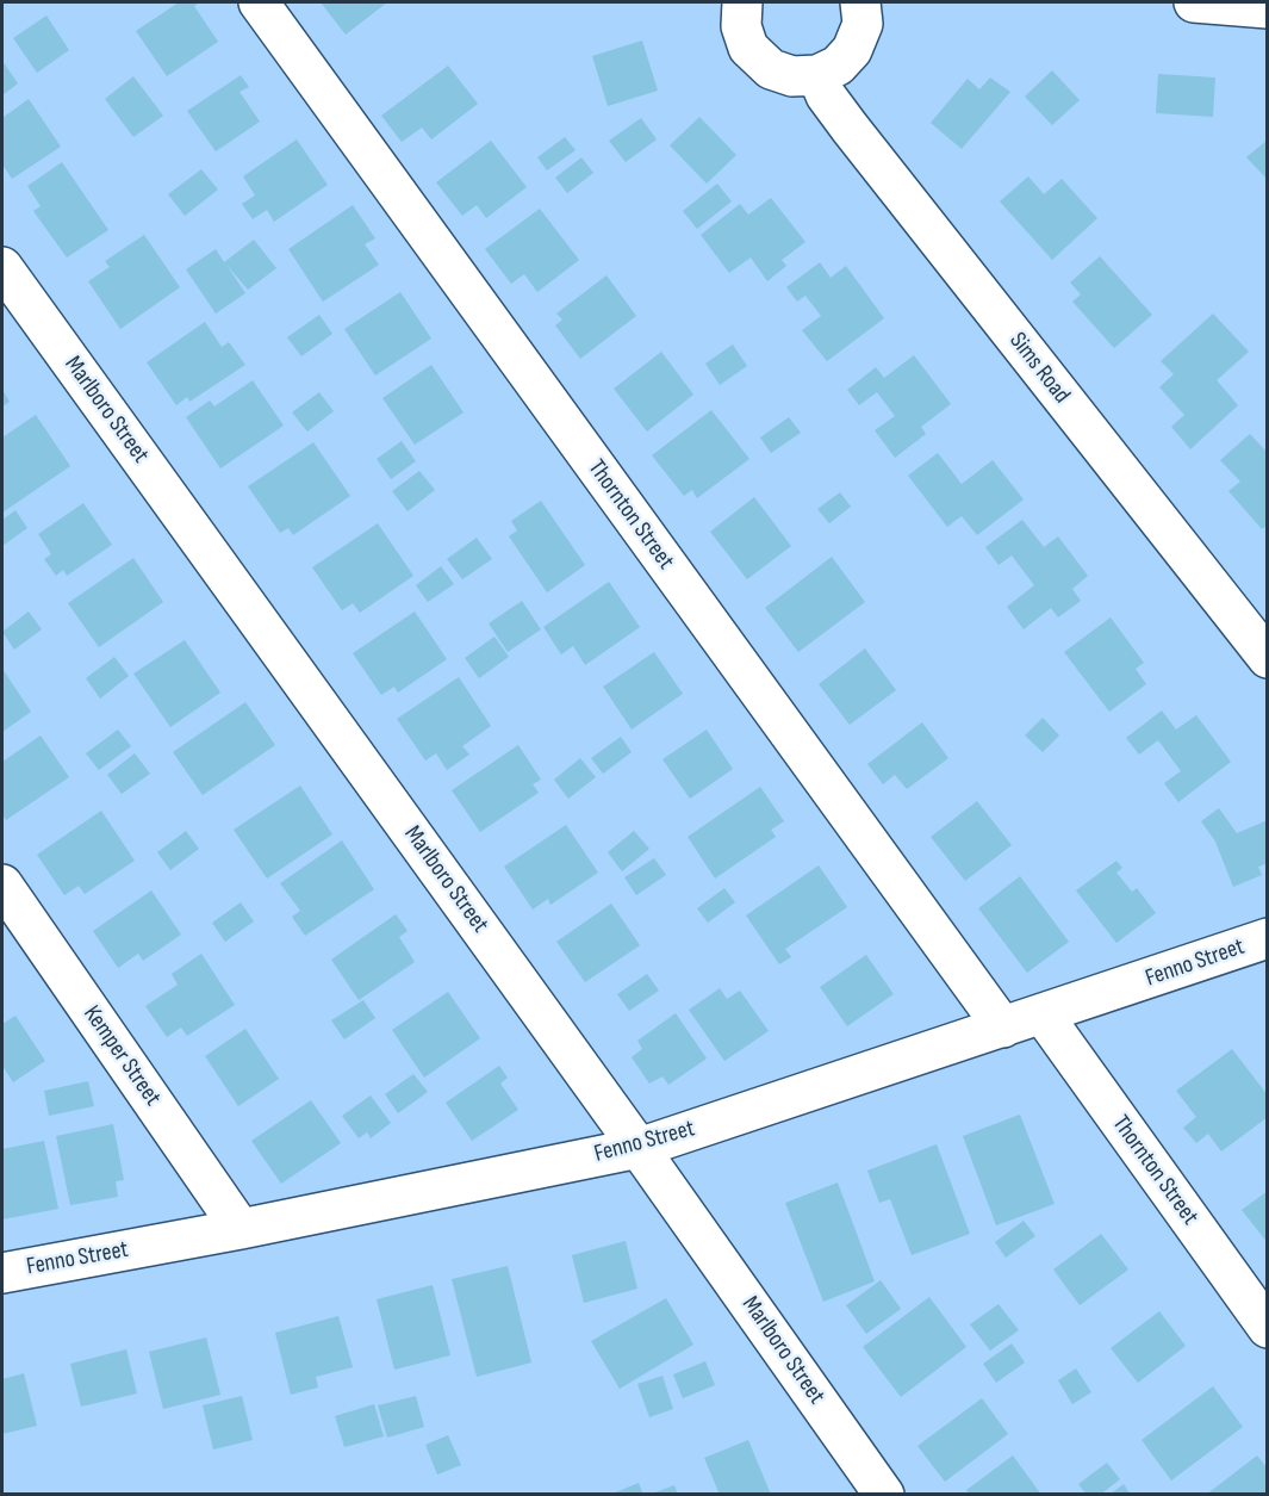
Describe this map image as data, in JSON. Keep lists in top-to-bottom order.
{
  "streets": {
    "street": [
      "Sims Road",
      "Marlboro Street",
      "Thornton Street",
      "Fenno Street",
      "Kemper Street"
    ]
  },
  "crossings": [
    ["Marlboro Street", "Fenno Street"],
    ["Thornton Street", "Fenno Street"],
    ["Fenno Street", "Kemper Street"]
  ]
}
